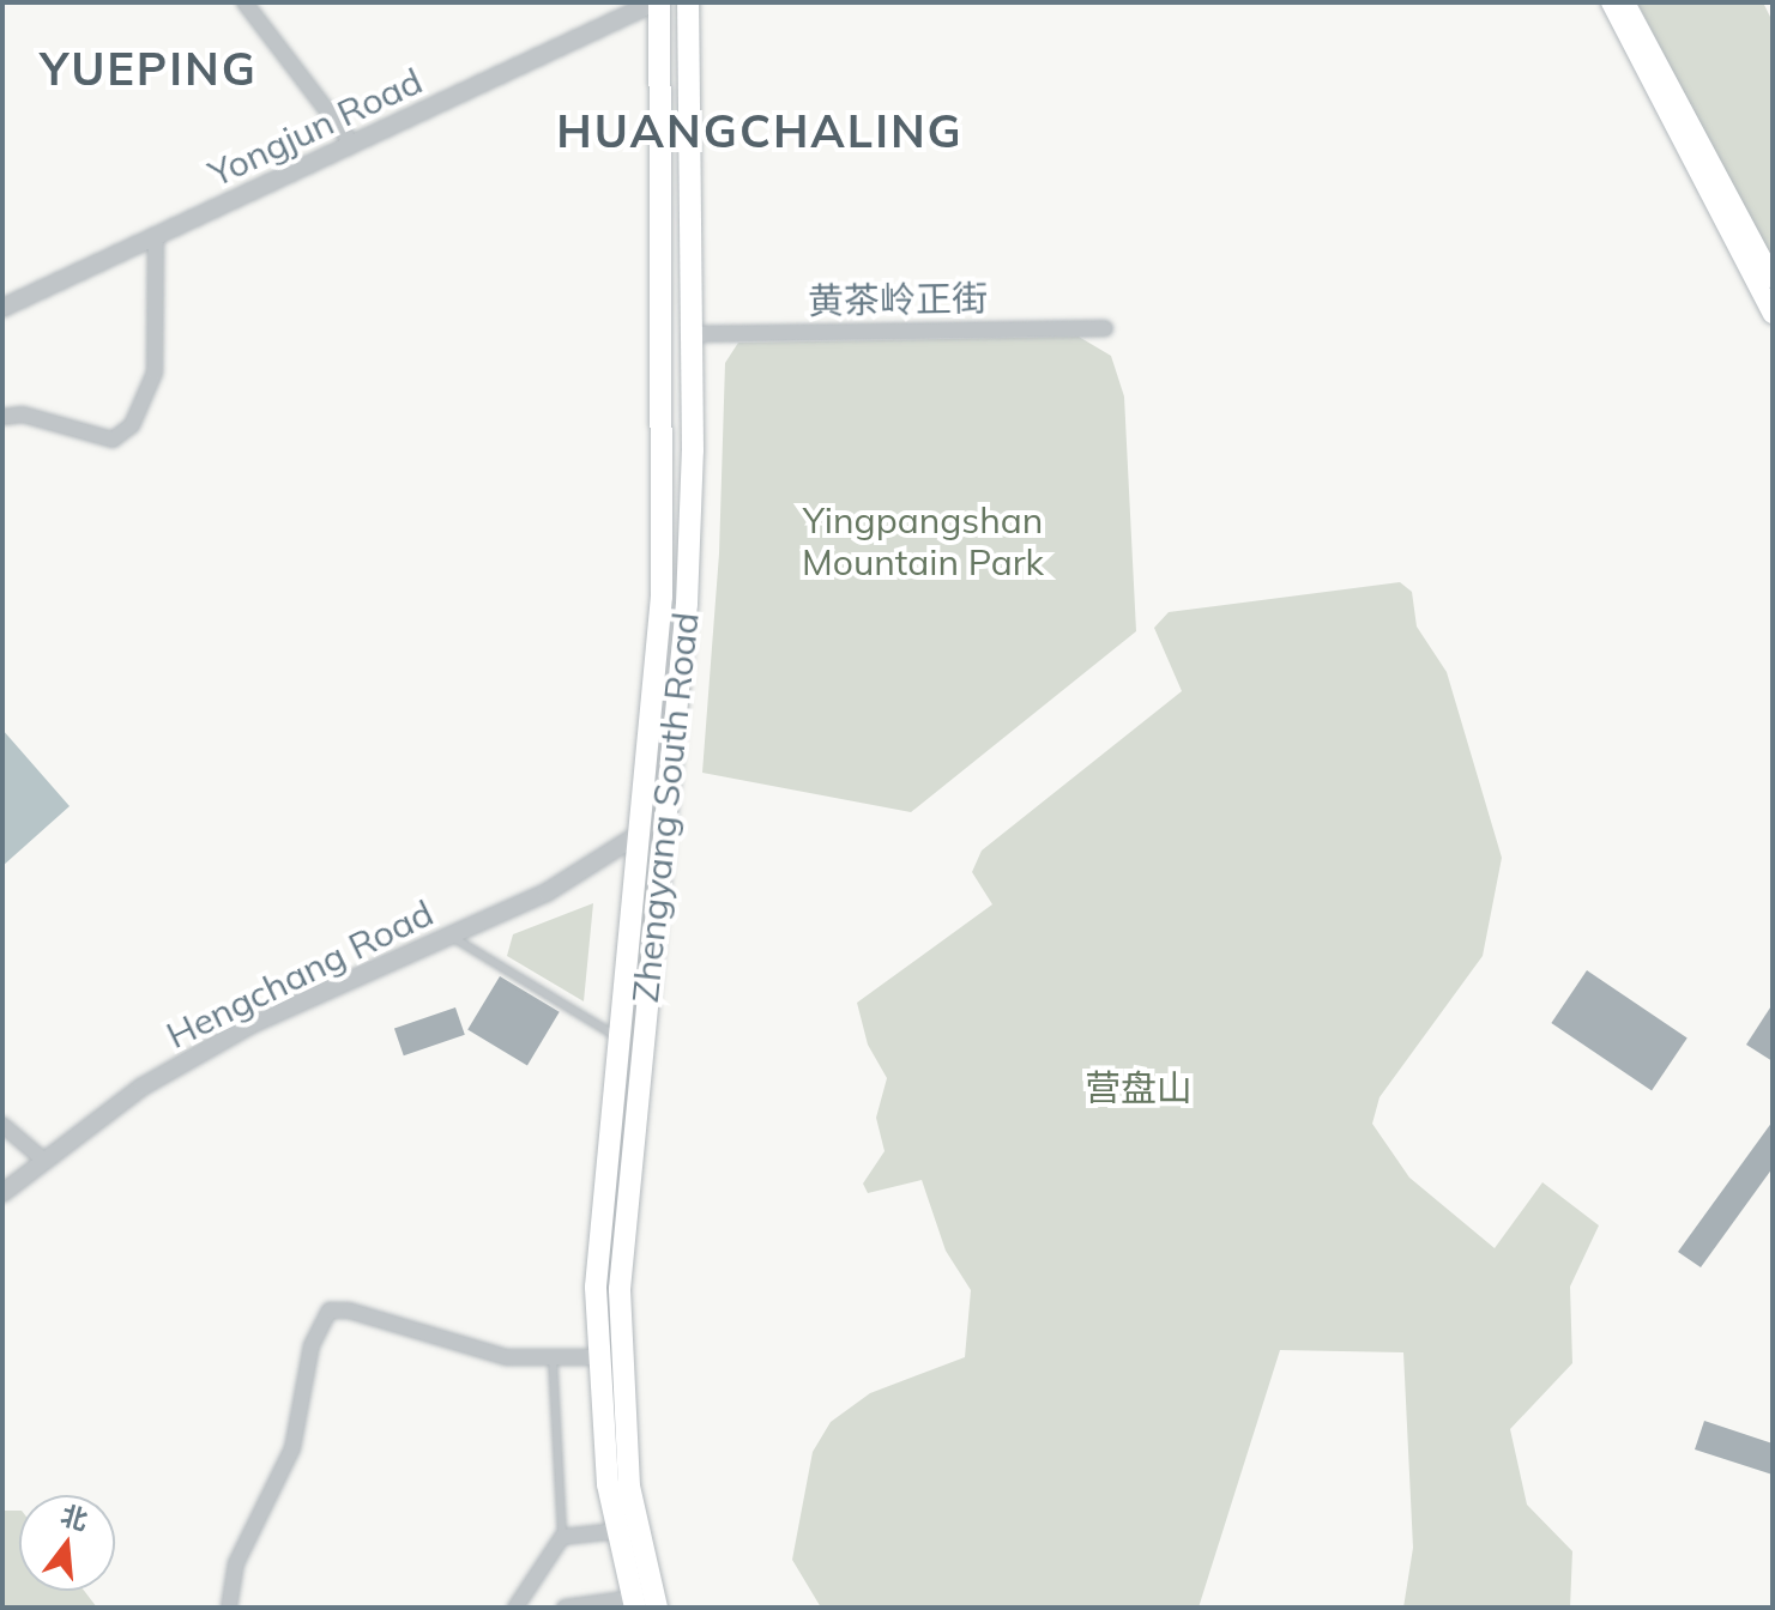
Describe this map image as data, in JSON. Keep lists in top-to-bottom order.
{
  "streets": {
    "main road": ["Zhengyang South Road"],
    "street": ["Yongjun Road", "黄茶岭正街", "Hengchang Road"]
  },
  "crossings": [
    ["Yongjun Road", "Zhengyang South Road"],
    ["黄茶岭正街", "Zhengyang South Road"],
    ["Zhengyang South Road", "Hengchang Road"]
  ],
  "districts": ["YUEPING", "HUANGCHALING"],
  "parks": ["Yingpangshan Mountain Park", "营盘山"],
  "north": "top"
}
